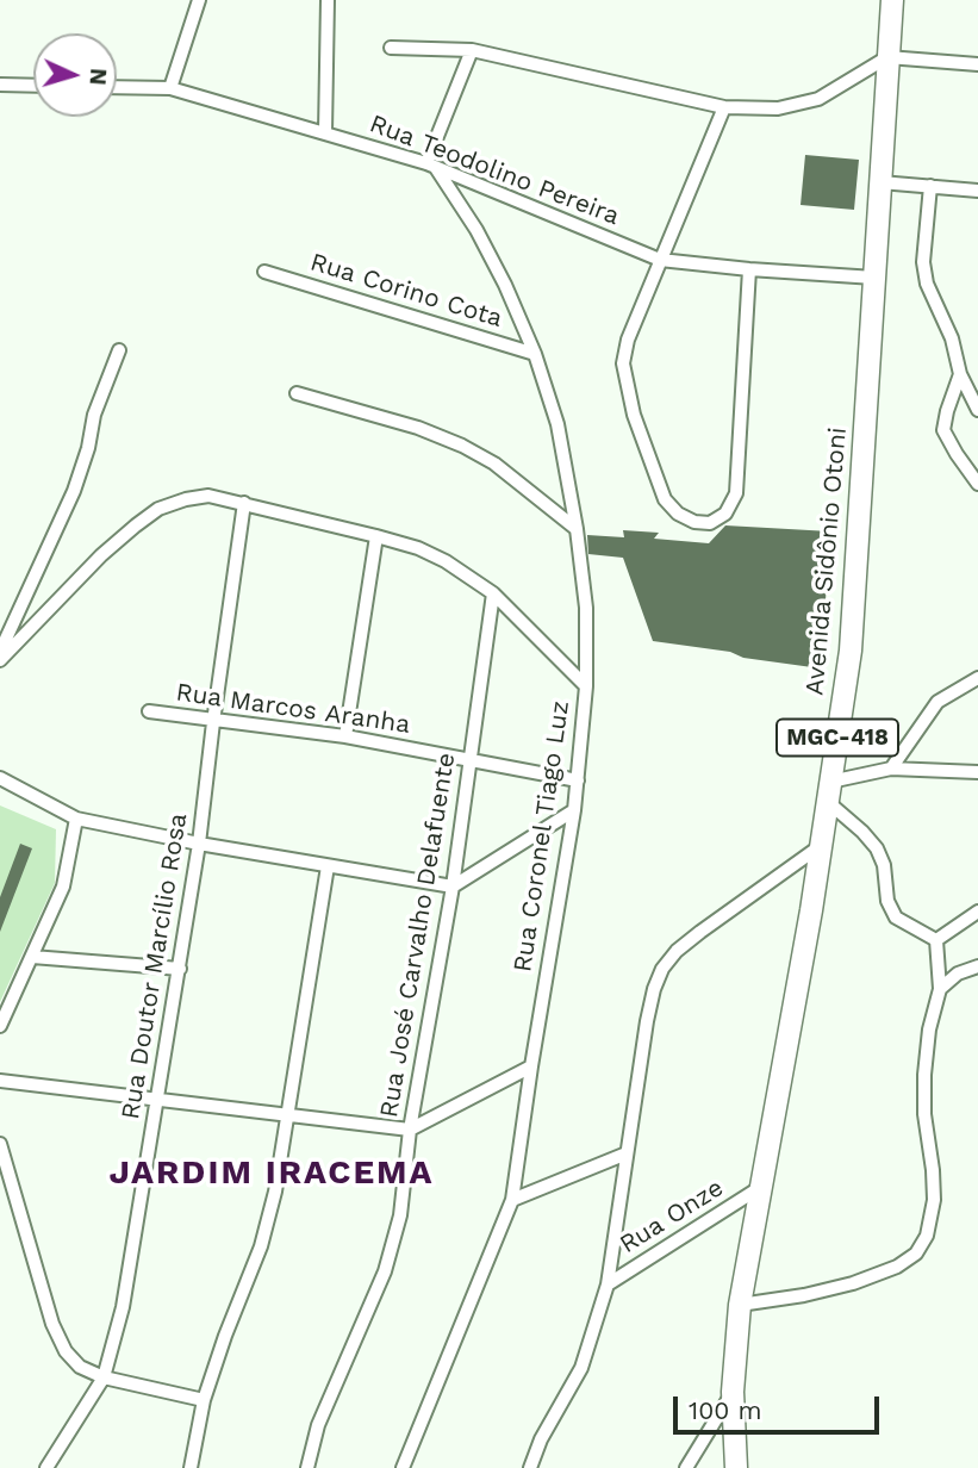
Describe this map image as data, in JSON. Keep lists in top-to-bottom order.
{
  "streets": {
    "main road": ["Avenida Sidônio Otoni", "MGC-418"],
    "street": [
      "Rua Teodolino Pereira",
      "Rua Corino Cota",
      "Rua Marcos Aranha",
      "Rua Coronel Tiago Luz",
      "Rua José Carvalho Delafuente",
      "Rua Doutor Marcílio Rosa",
      "Rua Onze"
    ]
  },
  "crossings": [
    ["Rua Teodolino Pereira", "Avenida Sidônio Otoni"],
    ["Rua Teodolino Pereira", "Rua Coronel Tiago Luz"],
    ["Rua Corino Cota", "Rua Coronel Tiago Luz"],
    ["Avenida Sidônio Otoni", "Rua Onze"],
    ["Rua Marcos Aranha", "Rua Coronel Tiago Luz"],
    ["Rua Marcos Aranha", "Rua José Carvalho Delafuente"],
    ["Rua Marcos Aranha", "Rua Doutor Marcílio Rosa"]
  ],
  "districts": ["JARDIM IRACEMA"],
  "scale_bar": "100 m",
  "north": "right"
}
